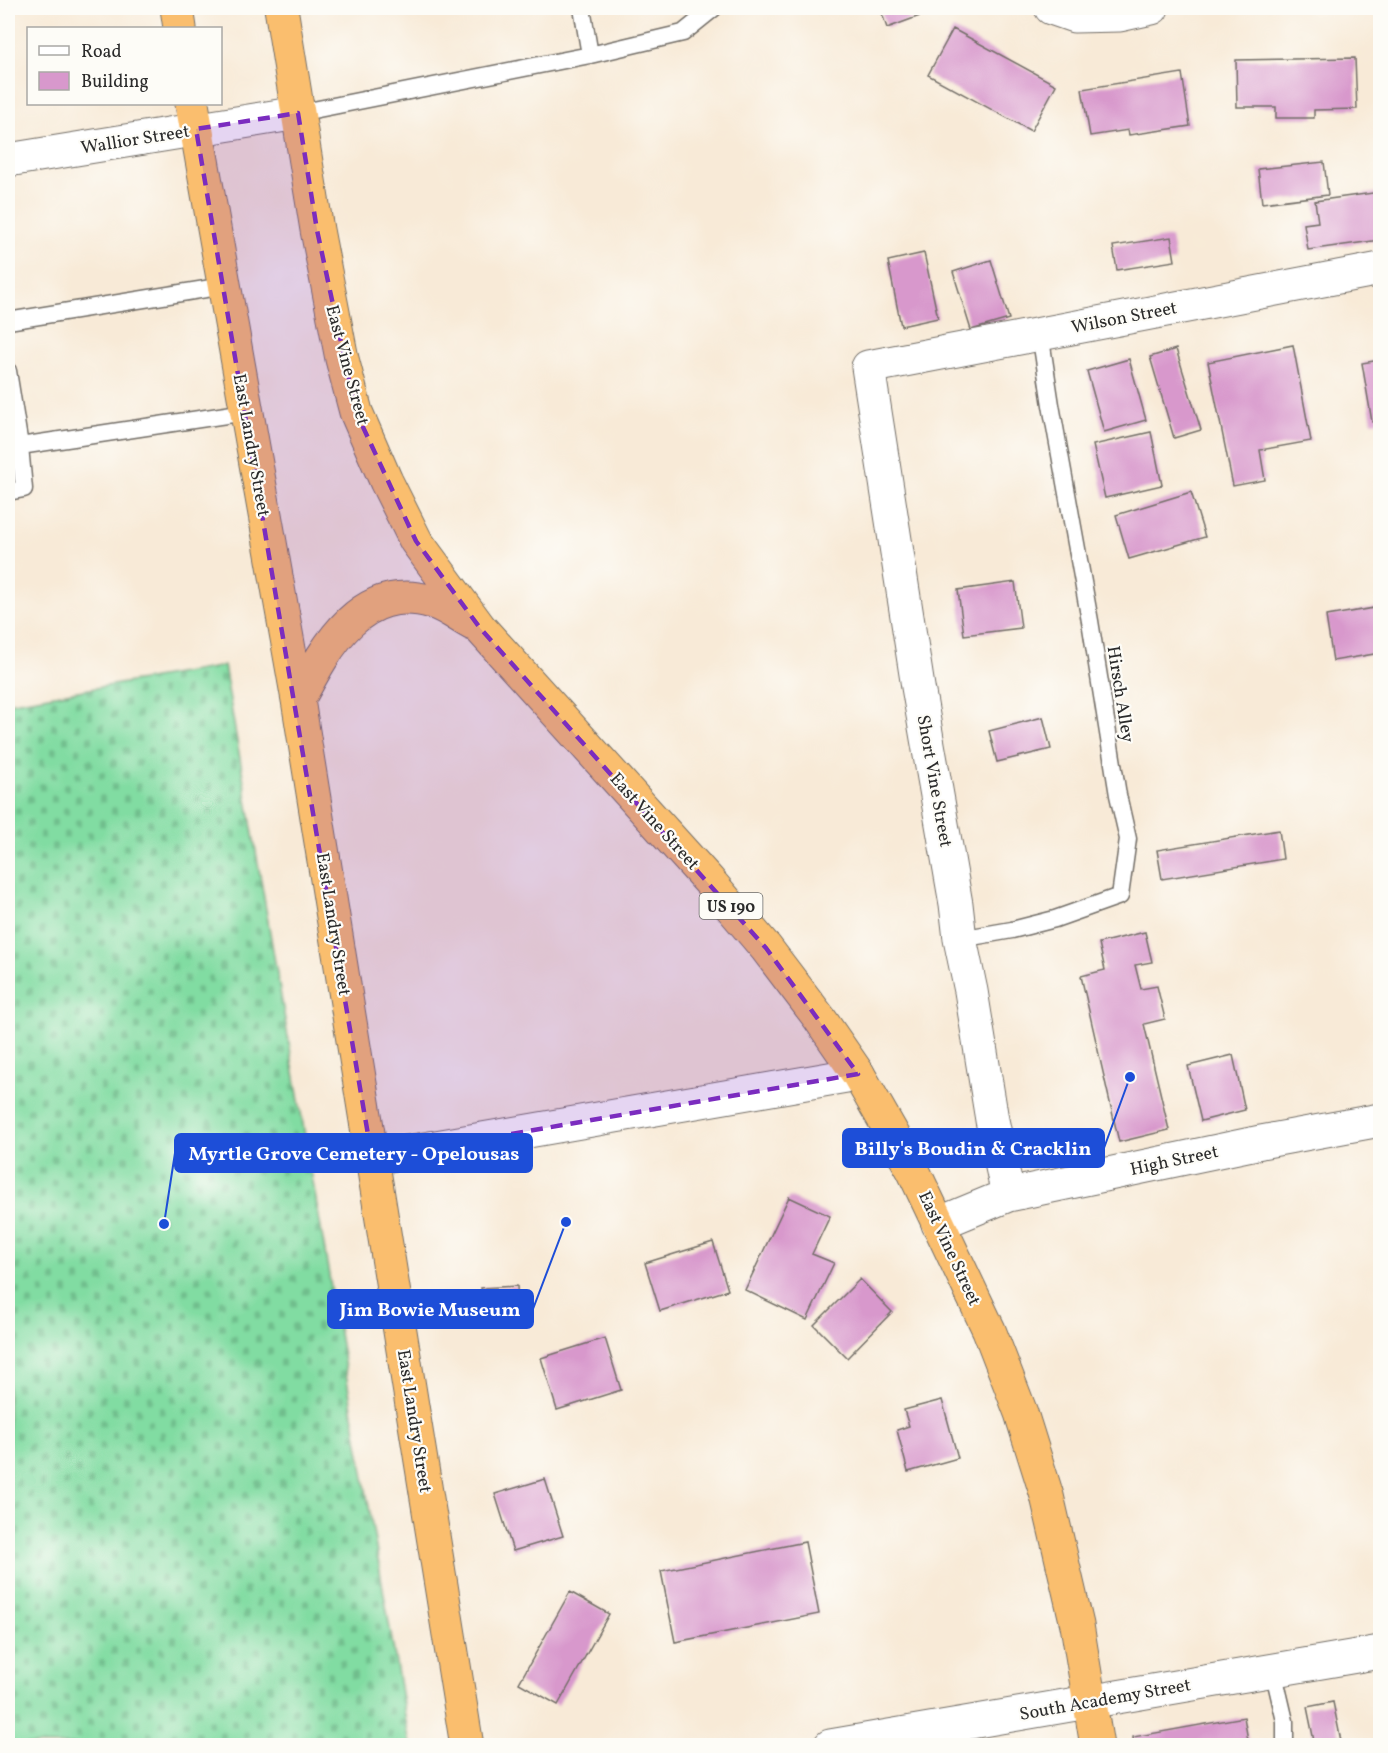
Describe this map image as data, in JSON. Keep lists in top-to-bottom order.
{
  "streets": {
    "highway": ["East Vine Street", "East Landry Street", "US 190"],
    "street": [
      "Wallior Street",
      "Wilson Street",
      "Short Vine Street",
      "High Street",
      "South Academy Street"
    ],
    "lane": ["Hirsch Alley"]
  },
  "crossings": [
    ["Wallior Street", "East Vine Street"],
    ["Wallior Street", "East Landry Street"],
    ["Wilson Street", "Hirsch Alley"],
    ["Wilson Street", "Short Vine Street"],
    ["East Vine Street", "High Street"],
    ["East Vine Street", "South Academy Street"],
    ["Hirsch Alley", "Short Vine Street"],
    ["Short Vine Street", "High Street"]
  ],
  "places": ["Billy's Boudin & Cracklin", "Jim Bowie Museum", "Myrtle Grove Cemetery - Opelousas"],
  "legend": ["Road", "Building"]
}
